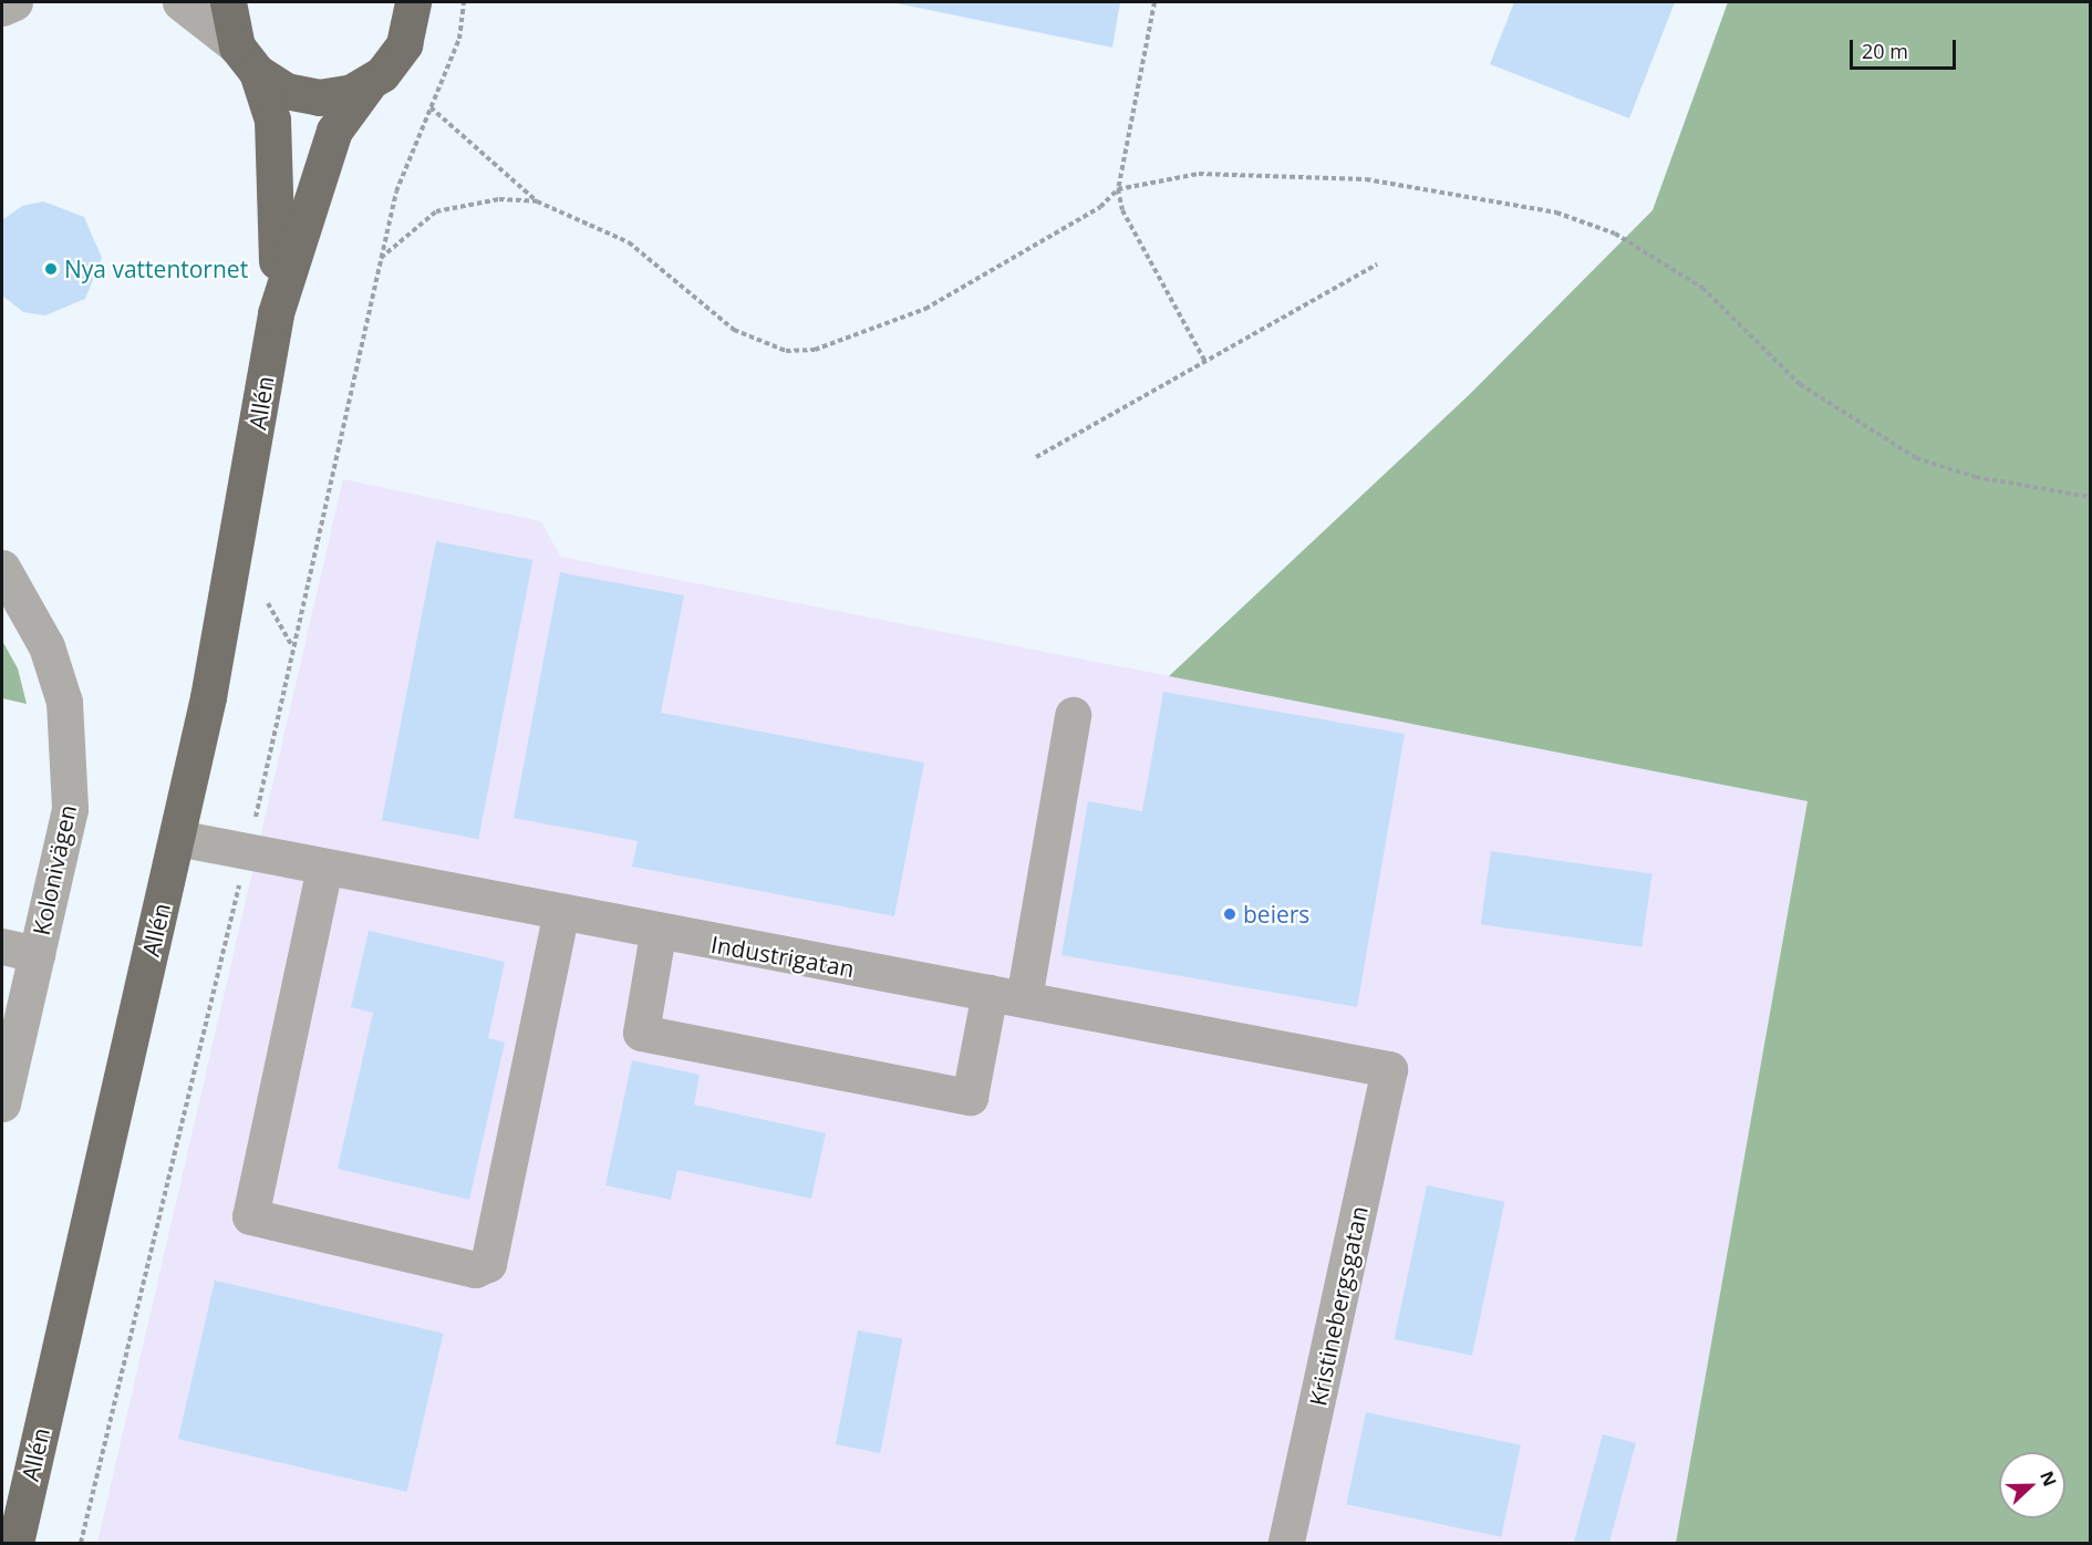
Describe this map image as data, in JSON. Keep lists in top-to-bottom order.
{
  "streets": {
    "main road": ["Allén"],
    "street": ["Kolonivägen", "Industrigatan", "Kristinebergsgatan"]
  },
  "crossings": [
    ["Allén", "Industrigatan"],
    ["Industrigatan", "Kristinebergsgatan"]
  ],
  "places": ["Nya vattentornet", "beiers"],
  "scale_bar": "20 m",
  "north": "right"
}
